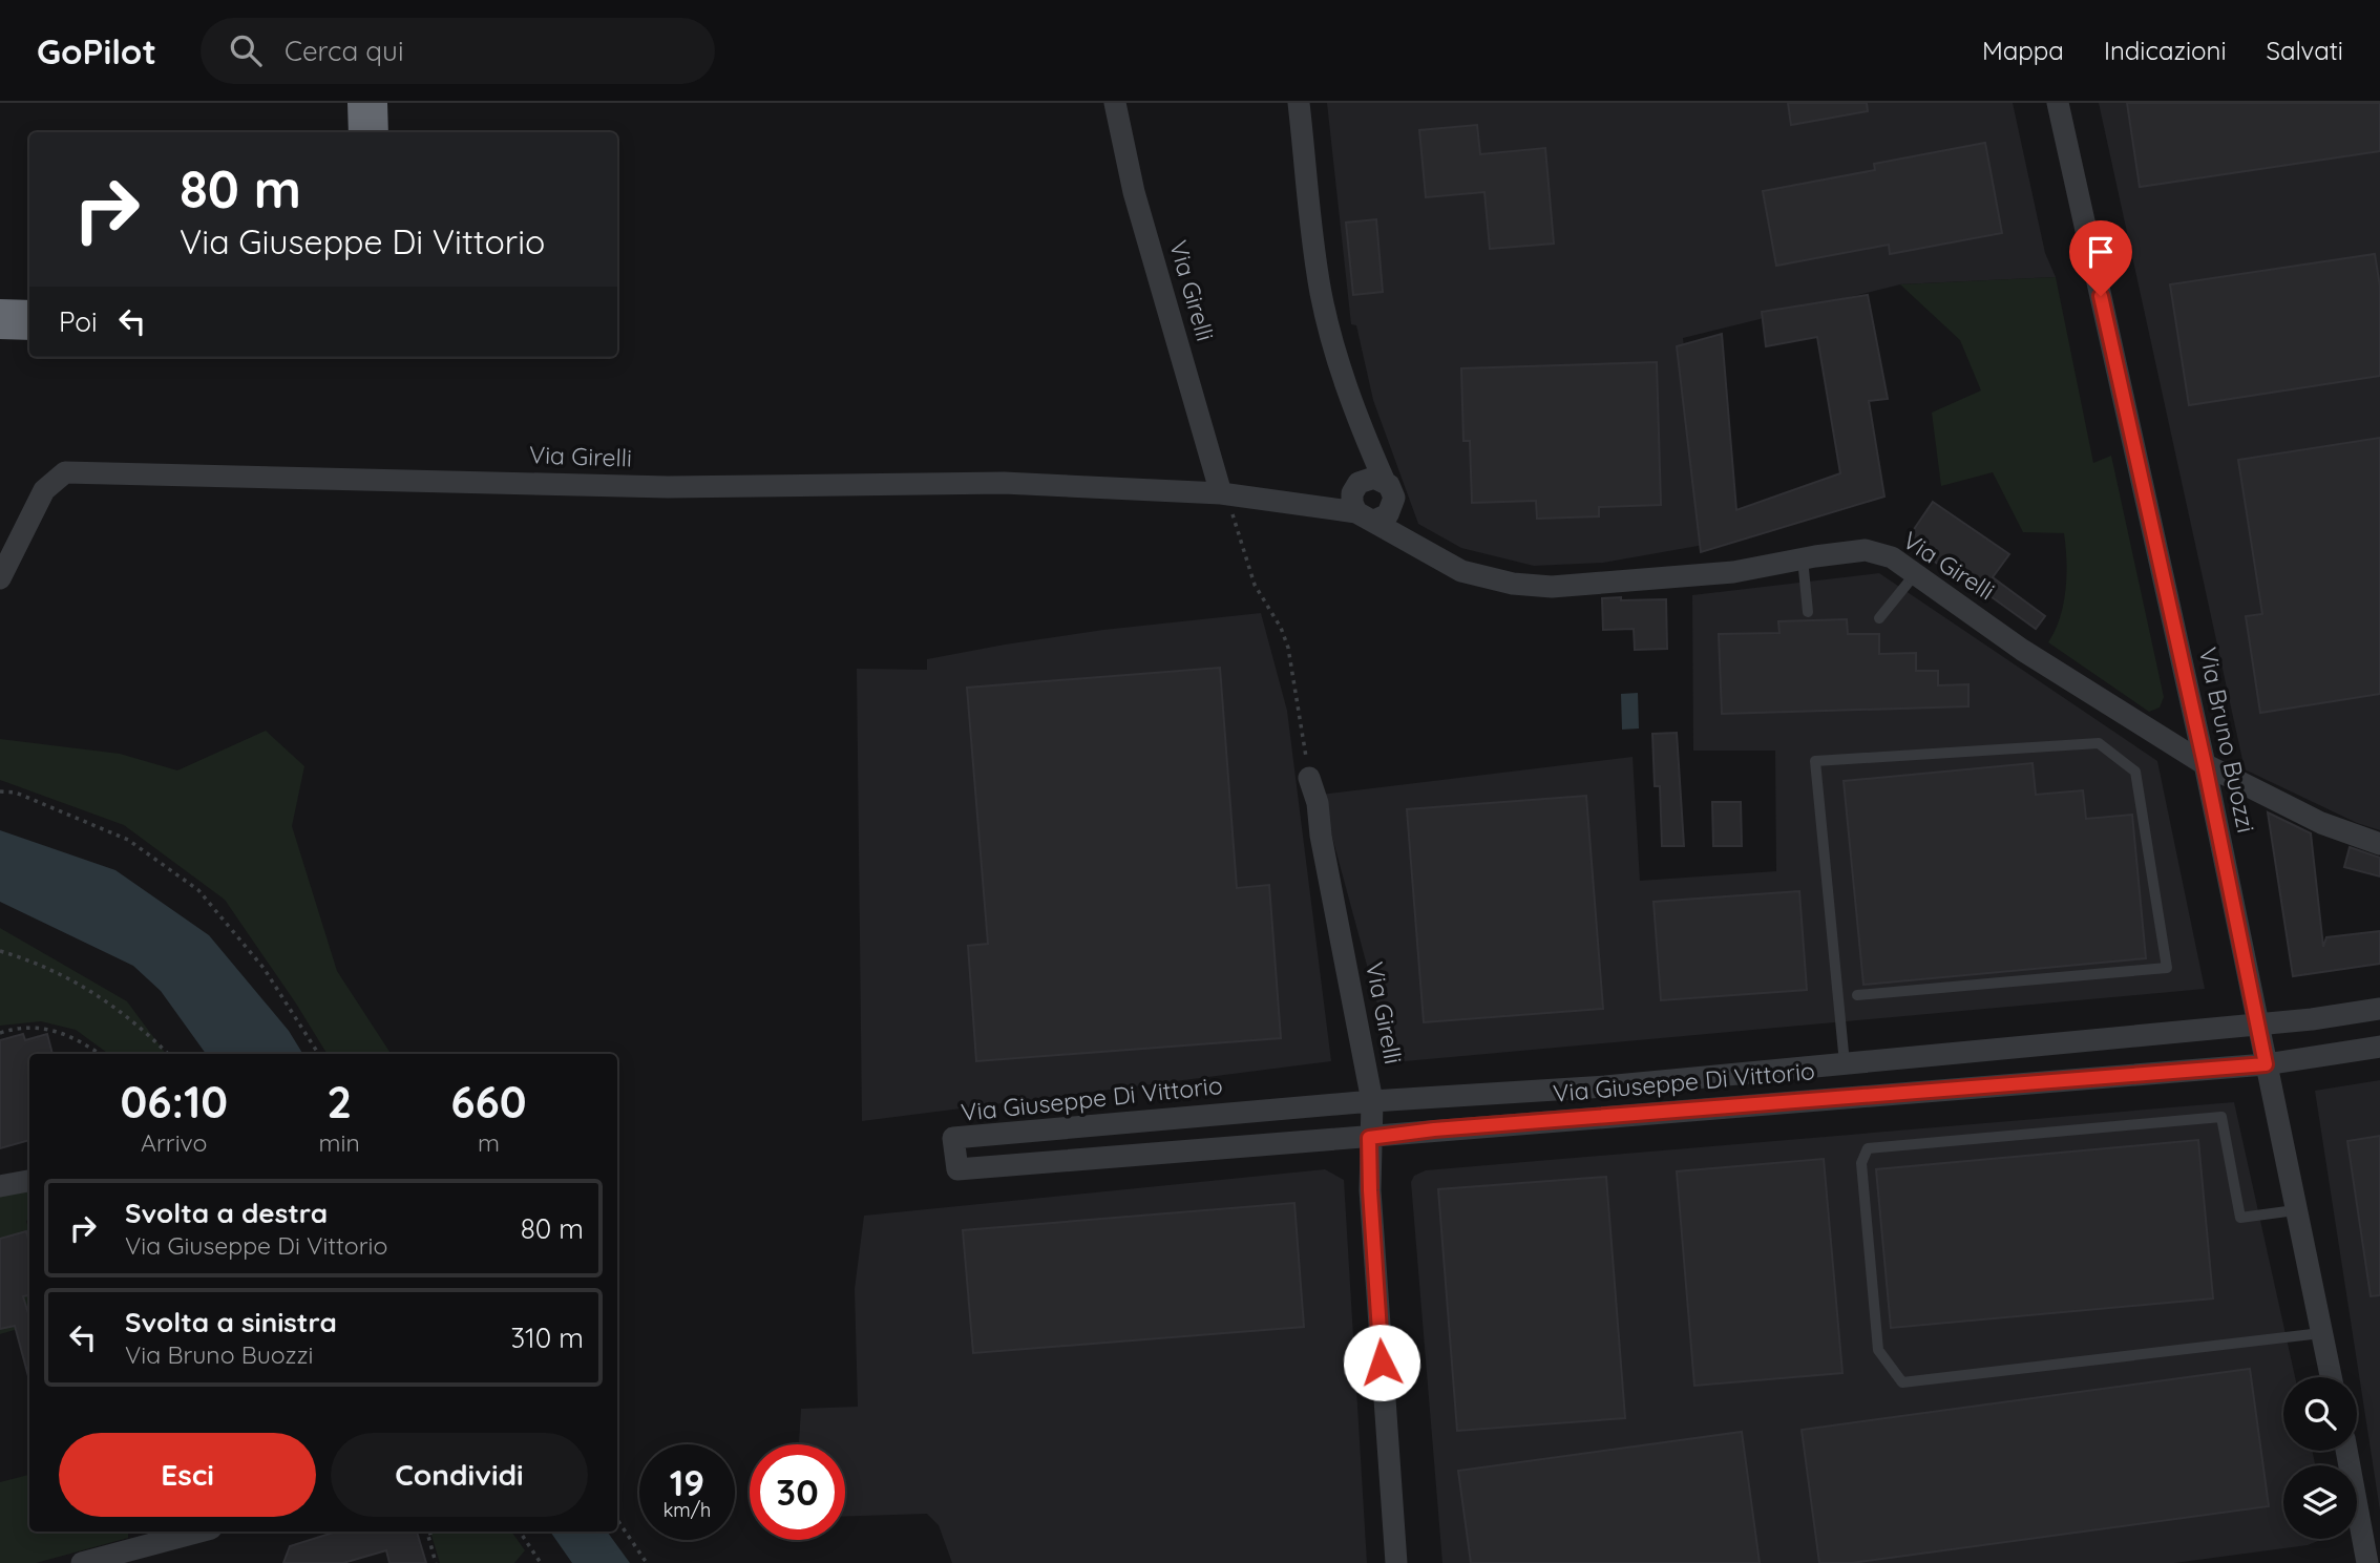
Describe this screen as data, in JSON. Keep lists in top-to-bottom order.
{
  "streets": {
    "street": ["Via Girelli", "Via Bruno Buozzi", "Via Giuseppe Di Vittorio"]
  },
  "crossings": [
    ["Via Girelli", "Via Bruno Buozzi"],
    ["Via Girelli", "Via Giuseppe Di Vittorio"],
    ["Via Bruno Buozzi", "Via Giuseppe Di Vittorio"]
  ],
  "page": {
    "header": "GoPilot",
    "search": "Cerca qui",
    "nav": ["Mappa", "Indicazioni", "Salvati"],
    "turn": ["80 m", "Via Giuseppe Di Vittorio"],
    "then": "Poi",
    "eta": [
      "06:10",
      "Arrivo",
      "2",
      "min",
      "660",
      "m"
    ],
    "list": [
      {
        "name": "Svolta a destra",
        "note": "Via Giuseppe Di Vittorio",
        "value": "80 m"
      },
      {
        "name": "Svolta a sinistra",
        "note": "Via Bruno Buozzi",
        "value": "310 m"
      }
    ],
    "buttons": ["Esci", "Condividi"],
    "speed": "19 km/h",
    "limit": "30"
  }
}
